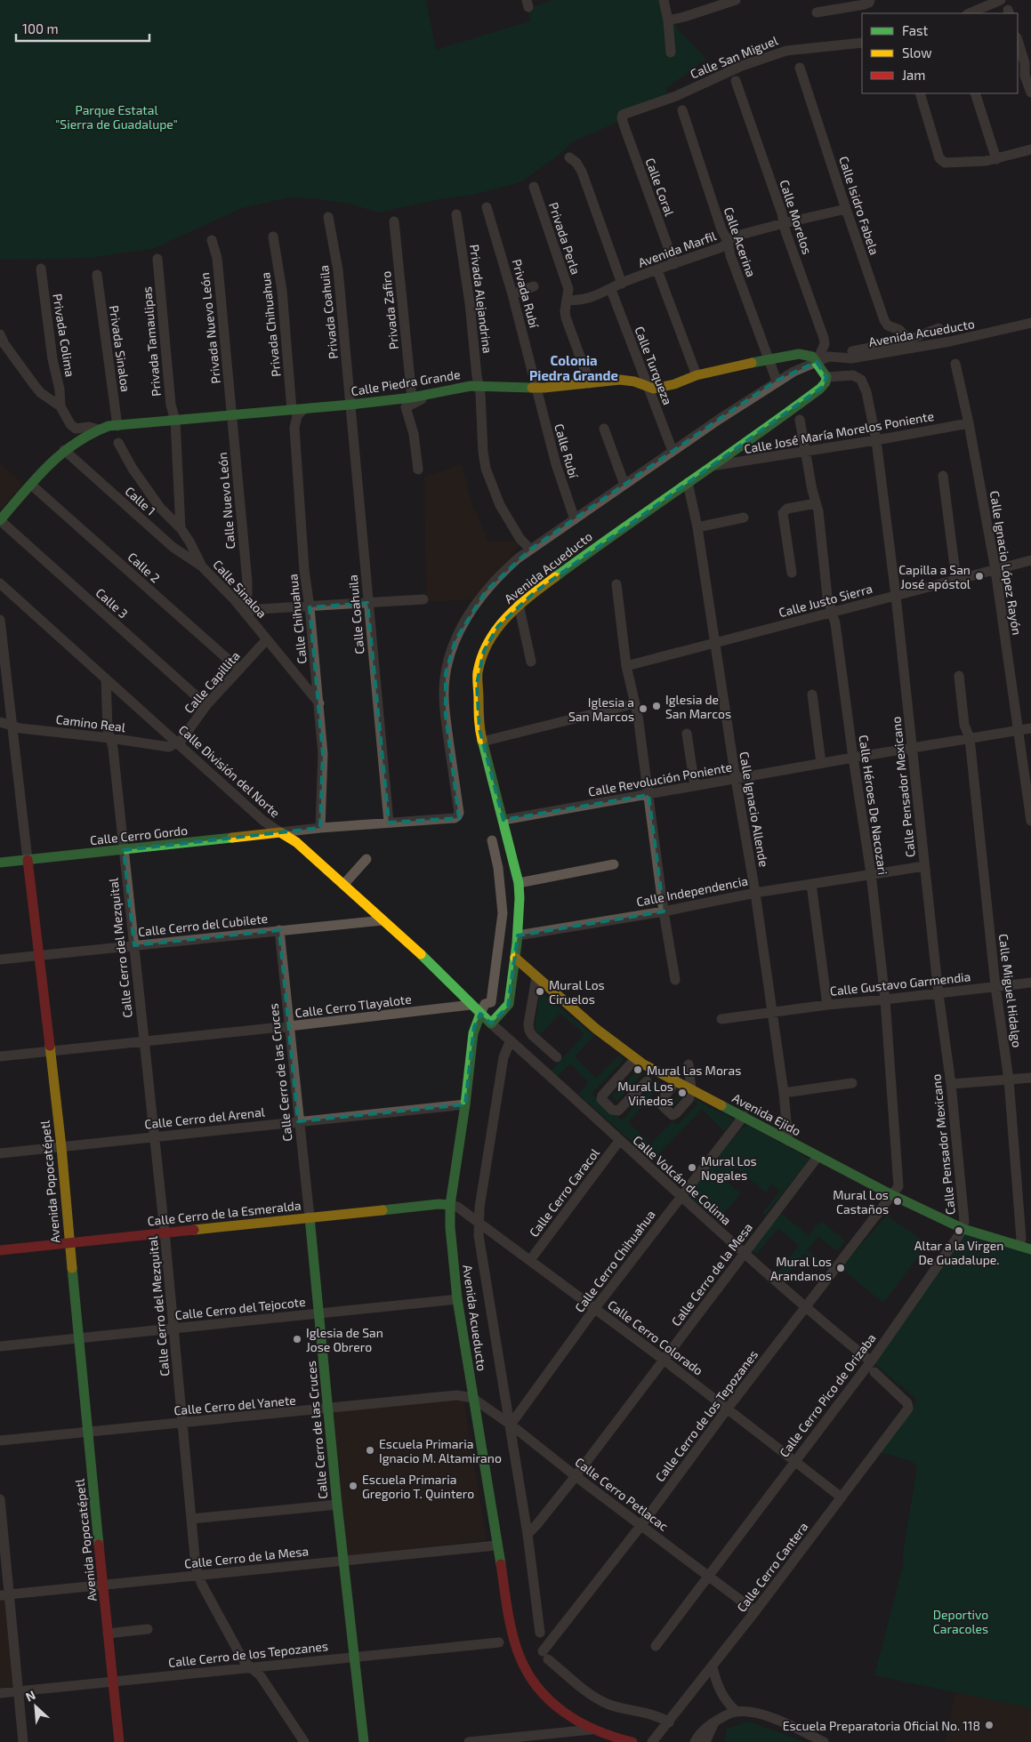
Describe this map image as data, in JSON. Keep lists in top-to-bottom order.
{
  "streets": {
    "street": [
      "Calle San Miguel",
      "Calle Coral",
      "Calle Isidro Fabela",
      "Calle Morelos",
      "Privada Perla",
      "Calle Acerina",
      "Avenida Marfil",
      "Privada Rubí",
      "Privada Alejandrina",
      "Privada Zafiro",
      "Privada Coahuila",
      "Privada Chihuahua",
      "Privada Nuevo León",
      "Avenida Acueducto",
      "Privada Colima",
      "Privada Tamaulipas",
      "Privada Sinaloa",
      "Calle Turqueza",
      "Calle Piedra Grande",
      "Calle José María Morelos Poniente",
      "Calle Rubí",
      "Calle 1",
      "Calle Nuevo León",
      "Calle Ignacio López Rayón",
      "Calle 2",
      "Calle Sinaloa",
      "Calle Justo Sierra",
      "Calle 3",
      "Calle Coahuila",
      "Calle Chihuahua",
      "Calle Capillita",
      "Camino Real",
      "Calle División del Norte",
      "Calle Revolución Poniente",
      "Calle Pensador Mexicano",
      "Calle Héroes De Nacozari",
      "Calle Ignacio Allende",
      "Calle Cerro Gordo",
      "Calle Independencia",
      "Calle Cerro del Cubilete",
      "Calle Cerro del Mezquital",
      "Calle Gustavo Garmendia",
      "Calle Miguel Hidalgo",
      "Calle Cerro Tlayalote",
      "Calle Cerro de las Cruces",
      "Avenida Ejido",
      "Calle Cerro del Arenal",
      "Calle Volcán de Colima",
      "Avenida Popocatépetl",
      "Calle Cerro Caracol",
      "Calle Cerro de la Esmeralda",
      "Calle Cerro Chihuahua",
      "Calle Cerro de la Mesa",
      "Calle Cerro del Tejocote",
      "Calle Cerro Colorado",
      "Calle Cerro Pico de Orizaba",
      "Calle Cerro del Yanete",
      "Calle Cerro de los Tepozanes",
      "Calle Cerro Petlacac",
      "Calle Cerro Cantera"
    ]
  },
  "crossings": [
    ["Calle San Miguel", "Calle Coral"],
    ["Calle Coral", "Avenida Marfil"],
    ["Calle Isidro Fabela", "Avenida Marfil"],
    ["Calle Morelos", "Avenida Marfil"],
    ["Calle Morelos", "Avenida Acueducto"],
    ["Calle Morelos", "Calle Piedra Grande"],
    ["Privada Perla", "Avenida Marfil"],
    ["Privada Perla", "Calle Piedra Grande"],
    ["Calle Acerina", "Avenida Marfil"],
    ["Calle Acerina", "Avenida Acueducto"],
    ["Calle Acerina", "Calle Piedra Grande"],
    ["Avenida Marfil", "Calle Turqueza"],
    ["Privada Rubí", "Calle Piedra Grande"],
    ["Privada Rubí", "Calle Rubí"],
    ["Privada Alejandrina", "Avenida Acueducto"],
    ["Privada Alejandrina", "Calle Piedra Grande"],
    ["Privada Zafiro", "Calle Piedra Grande"],
    ["Privada Coahuila", "Calle Piedra Grande"],
    ["Privada Coahuila", "Calle Coahuila"],
    ["Privada Chihuahua", "Calle Piedra Grande"],
    ["Privada Nuevo León", "Calle Piedra Grande"],
    ["Privada Nuevo León", "Calle Nuevo León"],
    ["Avenida Acueducto", "Calle Turqueza"],
    ["Avenida Acueducto", "Calle Piedra Grande"],
    ["Avenida Acueducto", "Calle José María Morelos Poniente"],
    ["Avenida Acueducto", "Calle Rubí"],
    ["Avenida Acueducto", "Calle Coahuila"],
    ["Avenida Acueducto", "Calle División del Norte"],
    ["Avenida Acueducto", "Calle Revolución Poniente"],
    ["Avenida Acueducto", "Calle Pensador Mexicano"],
    ["Avenida Acueducto", "Calle Ignacio Allende"],
    ["Avenida Acueducto", "Calle Independencia"],
    ["Avenida Acueducto", "Avenida Ejido"],
    ["Avenida Acueducto", "Calle Cerro del Arenal"],
    ["Avenida Acueducto", "Calle Volcán de Colima"],
    ["Avenida Acueducto", "Calle Cerro de la Esmeralda"],
    ["Avenida Acueducto", "Calle Cerro Chihuahua"],
    ["Avenida Acueducto", "Calle Cerro de la Mesa"],
    ["Avenida Acueducto", "Calle Cerro del Tejocote"],
    ["Avenida Acueducto", "Calle Cerro Colorado"],
    ["Avenida Acueducto", "Calle Cerro del Yanete"],
    ["Avenida Acueducto", "Calle Cerro Petlacac"],
    ["Privada Tamaulipas", "Calle Piedra Grande"],
    ["Privada Tamaulipas", "Calle Sinaloa"],
    ["Privada Sinaloa", "Calle Piedra Grande"],
    ["Calle Turqueza", "Calle Piedra Grande"],
    ["Calle Piedra Grande", "Calle Rubí"],
    ["Calle Piedra Grande", "Calle 1"],
    ["Calle Piedra Grande", "Calle Nuevo León"],
    ["Calle Piedra Grande", "Calle 2"],
    ["Calle Piedra Grande", "Calle 3"],
    ["Calle Piedra Grande", "Calle Coahuila"],
    ["Calle Piedra Grande", "Calle Chihuahua"],
    ["Calle José María Morelos Poniente", "Calle Ignacio López Rayón"],
    ["Calle José María Morelos Poniente", "Calle Pensador Mexicano"],
    ["Calle José María Morelos Poniente", "Calle Héroes De Nacozari"],
    ["Calle 1", "Calle Sinaloa"],
    ["Calle Nuevo León", "Calle Sinaloa"],
    ["Calle Ignacio López Rayón", "Calle Justo Sierra"],
    ["Calle Ignacio López Rayón", "Calle Revolución Poniente"],
    ["Calle 2", "Calle Capillita"],
    ["Calle Sinaloa", "Calle Chihuahua"],
    ["Calle Sinaloa", "Calle Capillita"],
    ["Calle Justo Sierra", "Calle Pensador Mexicano"],
    ["Calle Justo Sierra", "Calle Héroes De Nacozari"],
    ["Calle Justo Sierra", "Calle Ignacio Allende"],
    ["Calle 3", "Calle Capillita"],
    ["Calle Capillita", "Camino Real"],
    ["Calle Capillita", "Calle División del Norte"],
    ["Camino Real", "Calle División del Norte"],
    ["Camino Real", "Calle Cerro del Mezquital"],
    ["Camino Real", "Avenida Popocatépetl"],
    ["Calle División del Norte", "Calle Cerro Gordo"],
    ["Calle División del Norte", "Calle Cerro del Cubilete"],
    ["Calle División del Norte", "Calle Cerro del Mezquital"],
    ["Calle División del Norte", "Calle Cerro Tlayalote"],
    ["Calle División del Norte", "Calle Volcán de Colima"],
    ["Calle Revolución Poniente", "Calle Pensador Mexicano"],
    ["Calle Revolución Poniente", "Calle Héroes De Nacozari"],
    ["Calle Revolución Poniente", "Calle Ignacio Allende"],
    ["Calle Revolución Poniente", "Calle Miguel Hidalgo"],
    ["Calle Pensador Mexicano", "Calle Independencia"],
    ["Calle Pensador Mexicano", "Calle Gustavo Garmendia"],
    ["Calle Pensador Mexicano", "Avenida Ejido"],
    ["Calle Pensador Mexicano", "Calle Cerro Pico de Orizaba"],
    ["Calle Héroes De Nacozari", "Calle Independencia"],
    ["Calle Héroes De Nacozari", "Calle Gustavo Garmendia"],
    ["Calle Héroes De Nacozari", "Avenida Ejido"],
    ["Calle Héroes De Nacozari", "Calle Cerro de los Tepozanes"],
    ["Calle Ignacio Allende", "Calle Independencia"],
    ["Calle Ignacio Allende", "Calle Gustavo Garmendia"],
    ["Calle Ignacio Allende", "Avenida Ejido"],
    ["Calle Cerro Gordo", "Calle Cerro del Mezquital"],
    ["Calle Cerro Gordo", "Avenida Popocatépetl"],
    ["Calle Cerro del Cubilete", "Calle Cerro del Mezquital"],
    ["Calle Cerro del Cubilete", "Calle Cerro de las Cruces"],
    ["Calle Cerro del Cubilete", "Avenida Popocatépetl"],
    ["Calle Cerro del Mezquital", "Calle Cerro Tlayalote"],
    ["Calle Cerro del Mezquital", "Calle Cerro del Arenal"],
    ["Calle Cerro del Mezquital", "Calle Cerro de la Esmeralda"],
    ["Calle Cerro del Mezquital", "Calle Cerro de la Mesa"],
    ["Calle Cerro del Mezquital", "Calle Cerro del Tejocote"],
    ["Calle Cerro del Mezquital", "Calle Cerro del Yanete"],
    ["Calle Cerro del Mezquital", "Calle Cerro de los Tepozanes"],
    ["Calle Gustavo Garmendia", "Calle Miguel Hidalgo"],
    ["Calle Miguel Hidalgo", "Avenida Ejido"],
    ["Calle Cerro Tlayalote", "Calle Cerro de las Cruces"],
    ["Calle Cerro Tlayalote", "Avenida Popocatépetl"],
    ["Calle Cerro de las Cruces", "Calle Cerro del Arenal"],
    ["Calle Cerro de las Cruces", "Calle Cerro de la Esmeralda"],
    ["Calle Cerro de las Cruces", "Calle Cerro de la Mesa"],
    ["Calle Cerro de las Cruces", "Calle Cerro del Tejocote"],
    ["Calle Cerro de las Cruces", "Calle Cerro del Yanete"],
    ["Calle Cerro de las Cruces", "Calle Cerro de los Tepozanes"],
    ["Avenida Ejido", "Calle Cerro Chihuahua"],
    ["Avenida Ejido", "Calle Cerro de la Mesa"],
    ["Avenida Ejido", "Calle Cerro Pico de Orizaba"],
    ["Avenida Ejido", "Calle Cerro de los Tepozanes"],
    ["Calle Cerro del Arenal", "Avenida Popocatépetl"],
    ["Calle Volcán de Colima", "Calle Cerro Caracol"],
    ["Calle Volcán de Colima", "Calle Cerro Chihuahua"],
    ["Calle Volcán de Colima", "Calle Cerro de la Mesa"],
    ["Calle Volcán de Colima", "Calle Cerro Pico de Orizaba"],
    ["Calle Volcán de Colima", "Calle Cerro de los Tepozanes"],
    ["Avenida Popocatépetl", "Calle Cerro de la Esmeralda"],
    ["Avenida Popocatépetl", "Calle Cerro de la Mesa"],
    ["Avenida Popocatépetl", "Calle Cerro del Tejocote"],
    ["Avenida Popocatépetl", "Calle Cerro del Yanete"],
    ["Avenida Popocatépetl", "Calle Cerro de los Tepozanes"],
    ["Calle Cerro Caracol", "Calle Cerro Colorado"],
    ["Calle Cerro de la Esmeralda", "Calle Cerro Colorado"],
    ["Calle Cerro Chihuahua", "Calle Cerro Colorado"],
    ["Calle Cerro Chihuahua", "Calle Cerro Petlacac"],
    ["Calle Cerro de la Mesa", "Calle Cerro Colorado"],
    ["Calle Cerro de la Mesa", "Calle Cerro Petlacac"],
    ["Calle Cerro Colorado", "Calle Cerro Pico de Orizaba"],
    ["Calle Cerro Colorado", "Calle Cerro de los Tepozanes"],
    ["Calle Cerro Colorado", "Calle Cerro Cantera"],
    ["Calle Cerro Pico de Orizaba", "Calle Cerro Petlacac"],
    ["Calle Cerro del Yanete", "Calle Cerro Petlacac"],
    ["Calle Cerro de los Tepozanes", "Calle Cerro Petlacac"],
    ["Calle Cerro de los Tepozanes", "Calle Cerro Cantera"],
    ["Calle Cerro Petlacac", "Calle Cerro Cantera"]
  ],
  "districts": ["Colonia Piedra Grande"],
  "parks": ["Parque Estatal \"Sierra de Guadalupe\"", "Deportivo Caracoles"],
  "places": [
    "Capilla a San José apóstol",
    "Iglesia de San Marcos",
    "Iglesia a San Marcos",
    "Mural Los Ciruelos",
    "Mural Las Moras",
    "Mural Los Viñedos",
    "Mural Los Nogales",
    "Mural Los Castaños",
    "Altar a la Virgen De Guadalupe.",
    "Mural Los Arandanos",
    "Iglesia de San Jose Obrero",
    "Escuela Primaria Ignacio M. Altamirano",
    "Escuela Primaria Gregorio T. Quintero",
    "Escuela Preparatoria Oficial No. 118"
  ],
  "legend": ["Fast", "Slow", "Jam"],
  "scale_bar": "100 m",
  "north": "top left"
}
